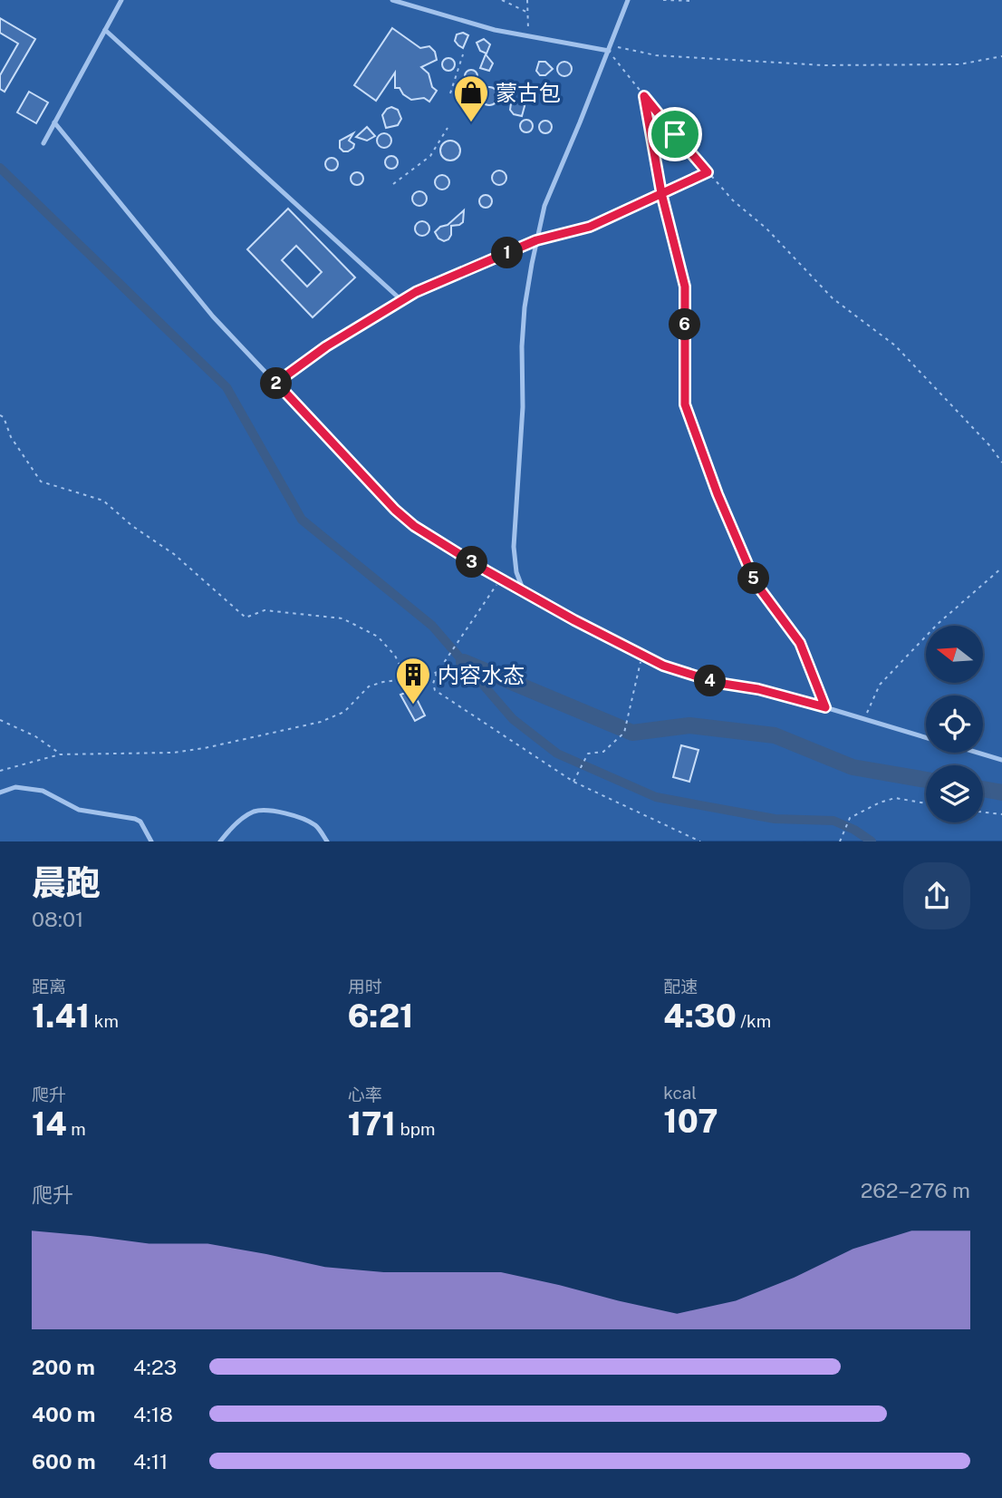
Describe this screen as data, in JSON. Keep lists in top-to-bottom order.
{
  "places": {
    "shop": ["蒙古包"],
    "building": ["内容水态"]
  },
  "north": "left",
  "page": {
    "pins": [
      "1",
      "6",
      "2",
      "3",
      "5",
      "4"
    ],
    "heading": ["晨跑", "08:01"],
    "stats": [
      ["距离", "1.41 km"],
      ["用时", "6:21"],
      ["配速", "4:30 /km"],
      ["爬升", "14 m"],
      ["心率", "171 bpm"],
      ["kcal", "107"]
    ],
    "chart": ["爬升", "262–276 m"],
    "list": [
      {
        "name": "200 m",
        "note": "4:23"
      },
      {
        "name": "400 m",
        "note": "4:18"
      },
      {
        "name": "600 m",
        "note": "4:11"
      }
    ]
  }
}
